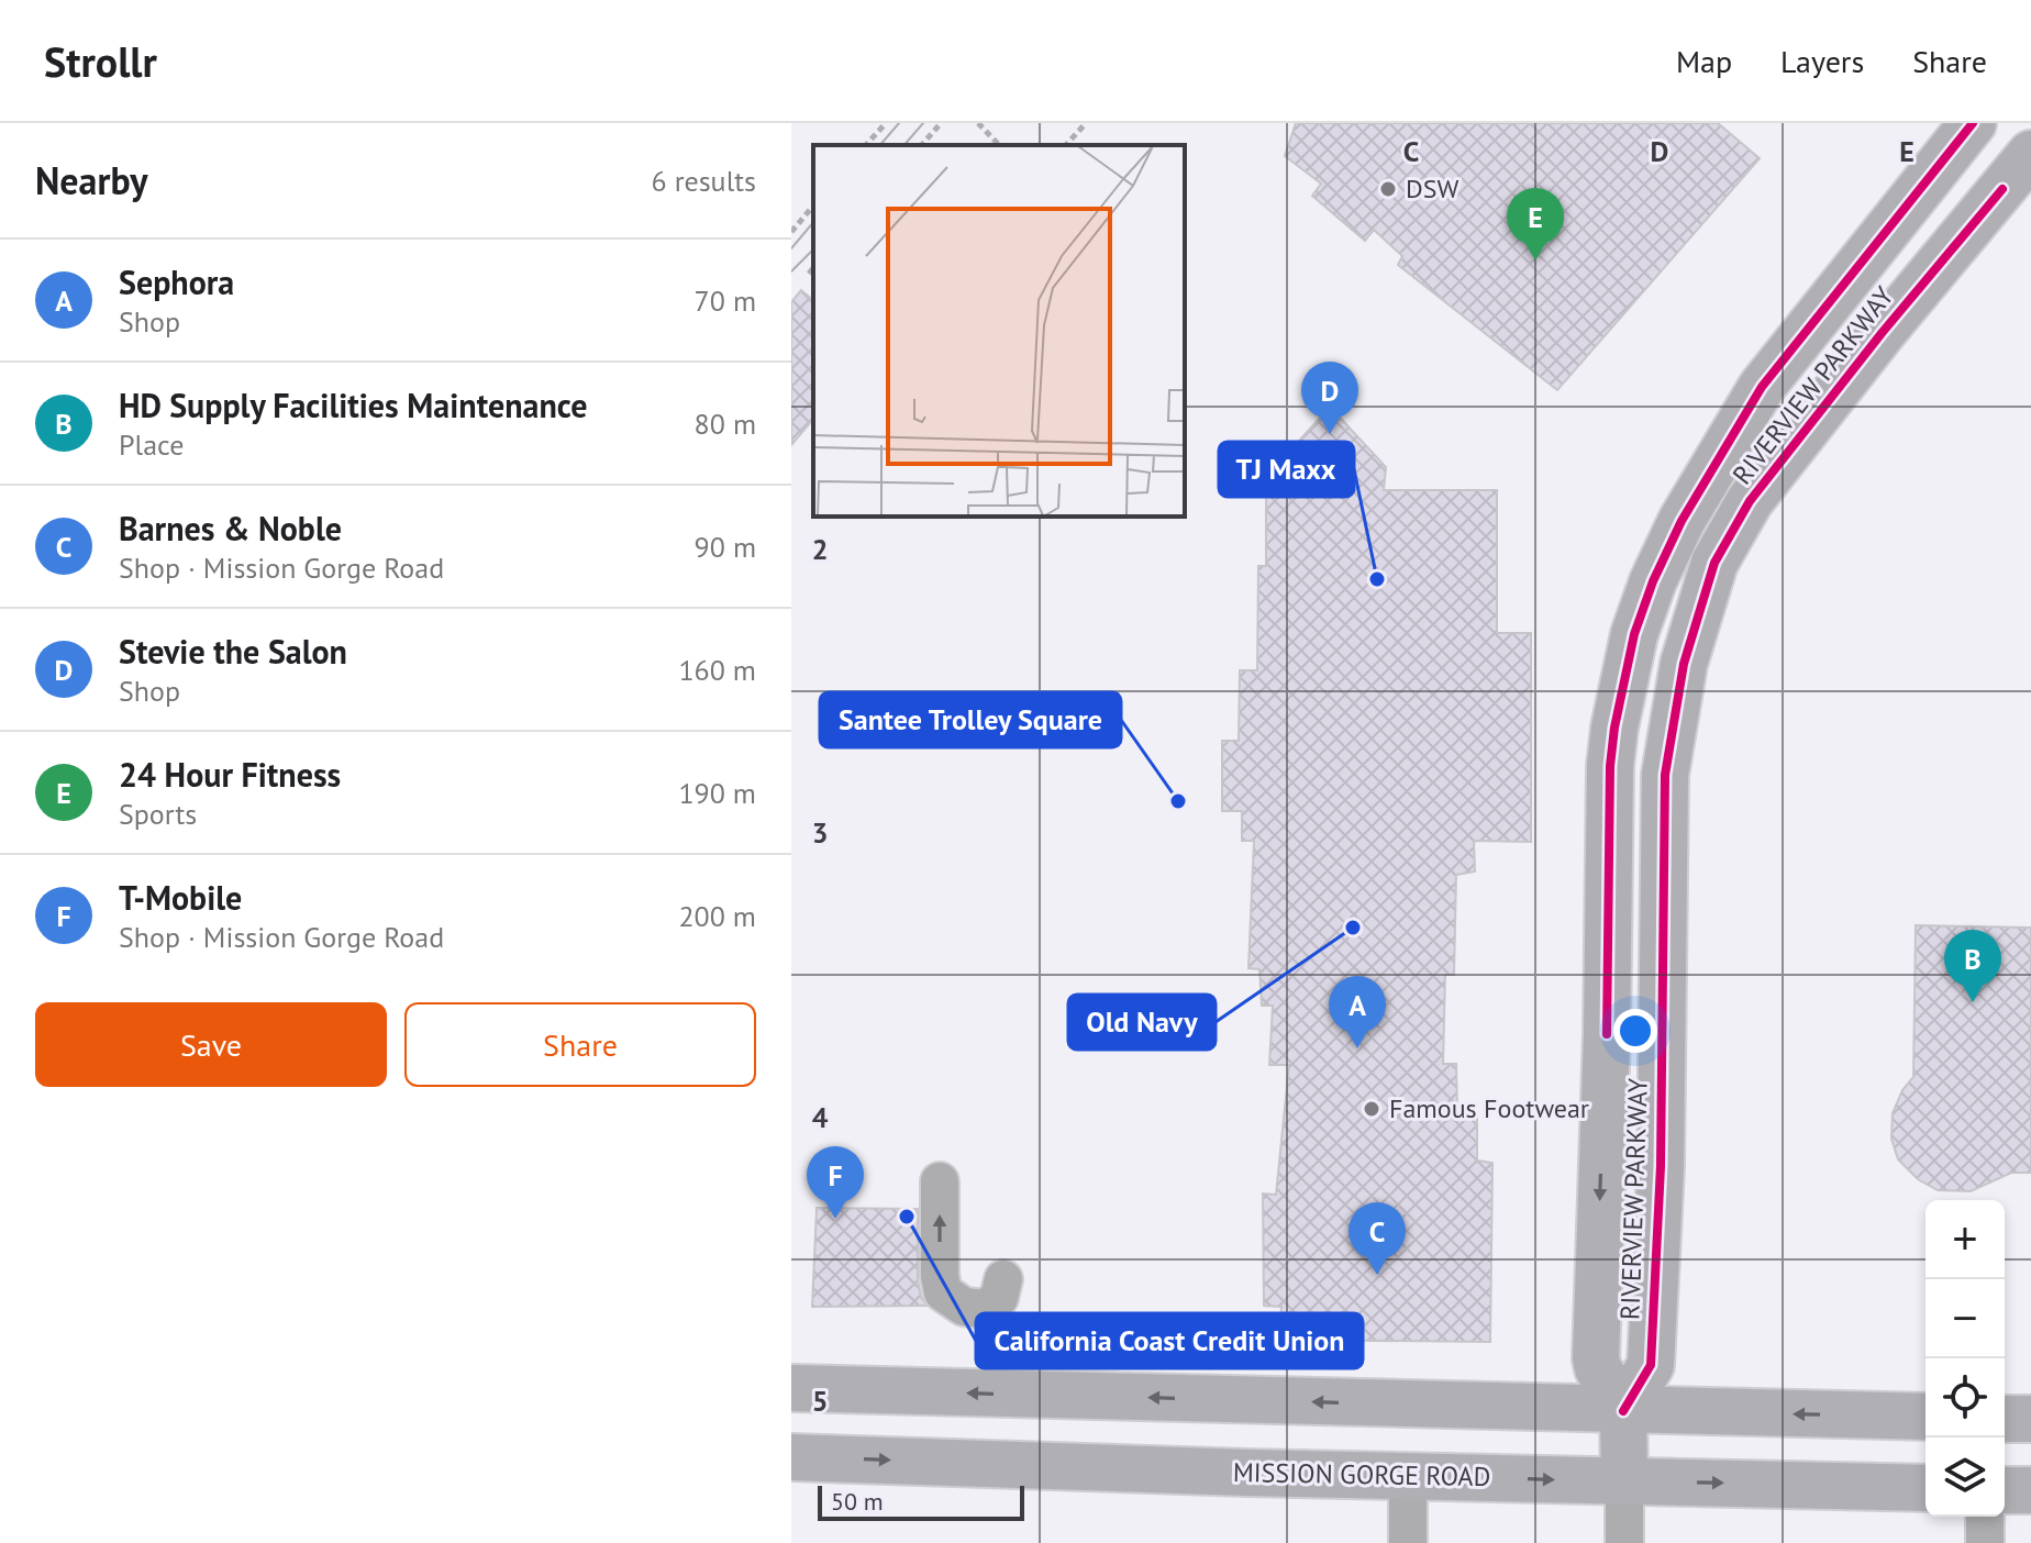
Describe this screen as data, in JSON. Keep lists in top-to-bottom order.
{
  "streets": {
    "main road": ["RIVERVIEW PARKWAY", "MISSION GORGE ROAD"]
  },
  "crossings": [
    ["RIVERVIEW PARKWAY", "MISSION GORGE ROAD"]
  ],
  "places": [
    "DSW",
    "TJ Maxx",
    "Santee Trolley Square",
    "Old Navy",
    "Famous Footwear",
    "California Coast Credit Union"
  ],
  "scale_bar": "50 m",
  "page": {
    "header": "Strollr",
    "nav": ["Map", "Layers", "Share"],
    "heading": ["Nearby", "6 results"],
    "pins": [
      "E",
      "D",
      "B",
      "A",
      "F",
      "C"
    ],
    "list": [
      {
        "mark": "A",
        "name": "Sephora",
        "note": "Shop",
        "value": "70 m"
      },
      {
        "mark": "B",
        "name": "HD Supply Facilities Maintenance",
        "note": "Place",
        "value": "80 m"
      },
      {
        "mark": "C",
        "name": "Barnes & Noble",
        "note": "Shop · Mission Gorge Road",
        "value": "90 m"
      },
      {
        "mark": "D",
        "name": "Stevie the Salon",
        "note": "Shop",
        "value": "160 m"
      },
      {
        "mark": "E",
        "name": "24 Hour Fitness",
        "note": "Sports",
        "value": "190 m"
      },
      {
        "mark": "F",
        "name": "T-Mobile",
        "note": "Shop · Mission Gorge Road",
        "value": "200 m"
      }
    ],
    "buttons": ["Save", "Share"],
    "map_buttons": ["+", "−"],
    "scale": "50 m"
  },
  "grid": {
    "columns": ["C", "D", "E"],
    "rows": [
      "2",
      "3",
      "4",
      "5"
    ]
  }
}
